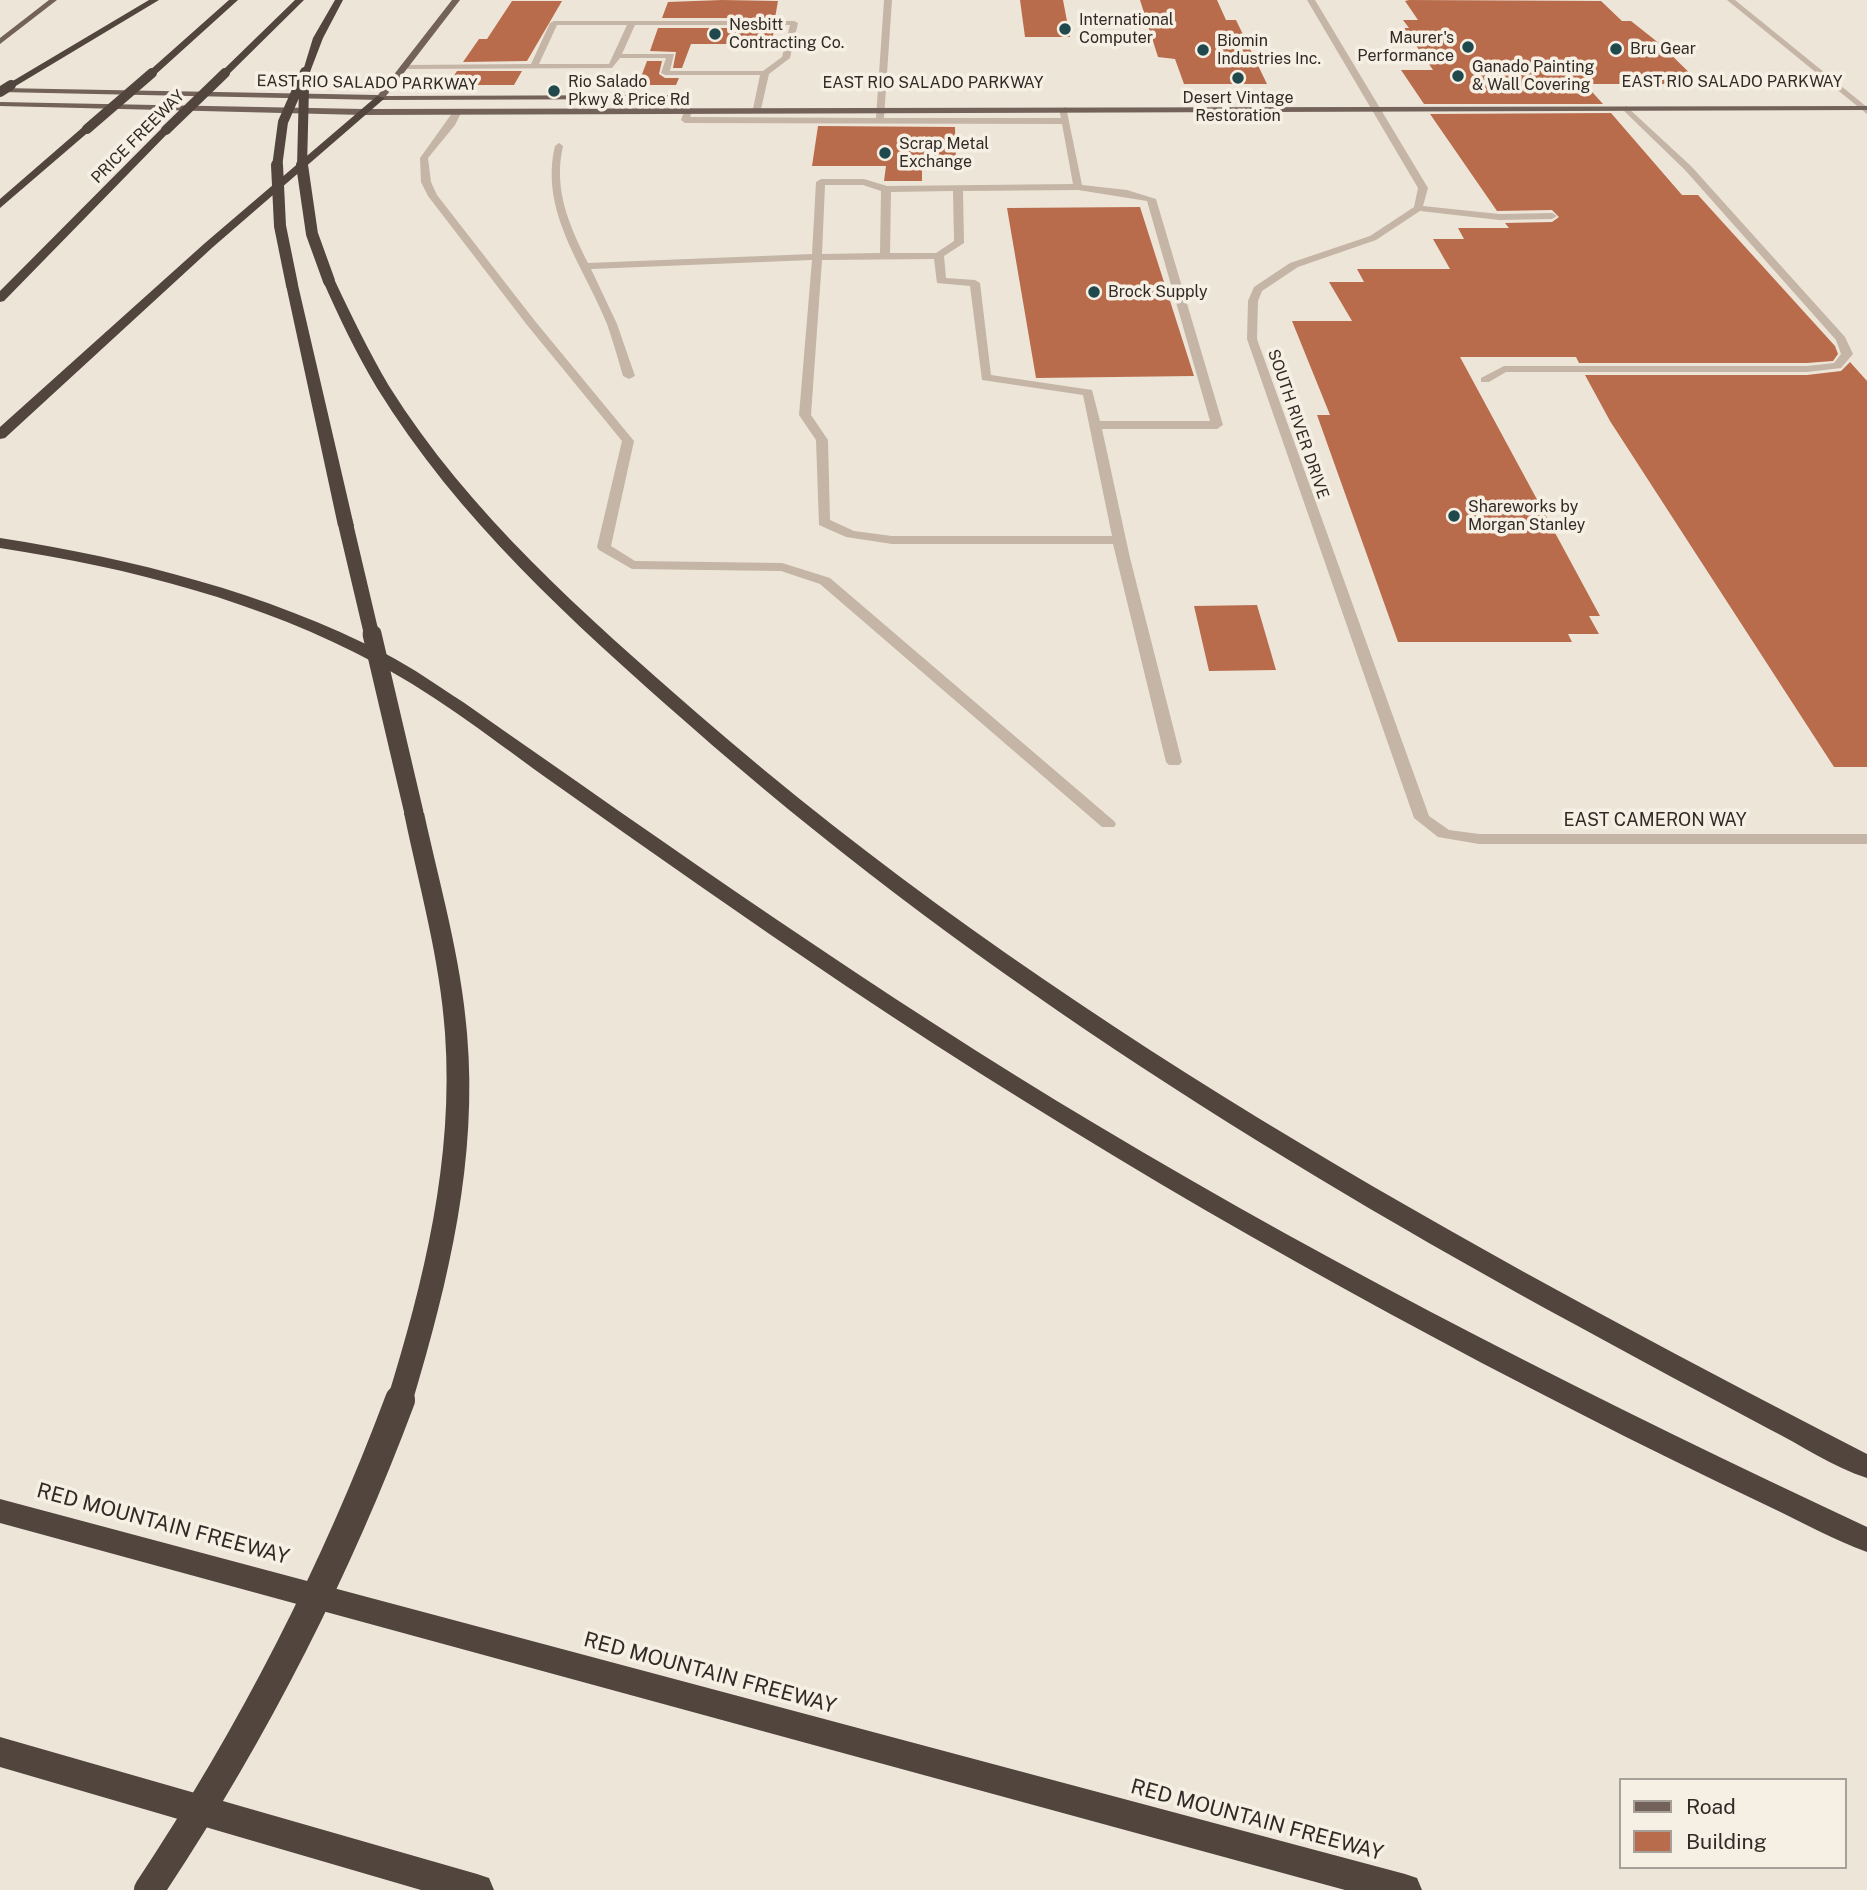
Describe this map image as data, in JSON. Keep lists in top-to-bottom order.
{
  "streets": {
    "highway": ["PRICE FREEWAY", "RED MOUNTAIN FREEWAY"],
    "main road": ["EAST RIO SALADO PARKWAY"],
    "street": ["SOUTH RIVER DRIVE", "EAST CAMERON WAY"]
  },
  "crossings": [
    ["SOUTH RIVER DRIVE", "EAST CAMERON WAY"]
  ],
  "places": [
    "International Computer",
    "Nesbitt Contracting Co.",
    "Maurer's Performance",
    "Bru Gear",
    "Biomin Industries Inc.",
    "Ganado Painting & Wall Covering",
    "Desert Vintage Restoration",
    "Rio Salado Pkwy & Price Rd",
    "Scrap Metal Exchange",
    "Brock Supply",
    "Shareworks by Morgan Stanley"
  ],
  "legend": ["Road", "Building"]
}
